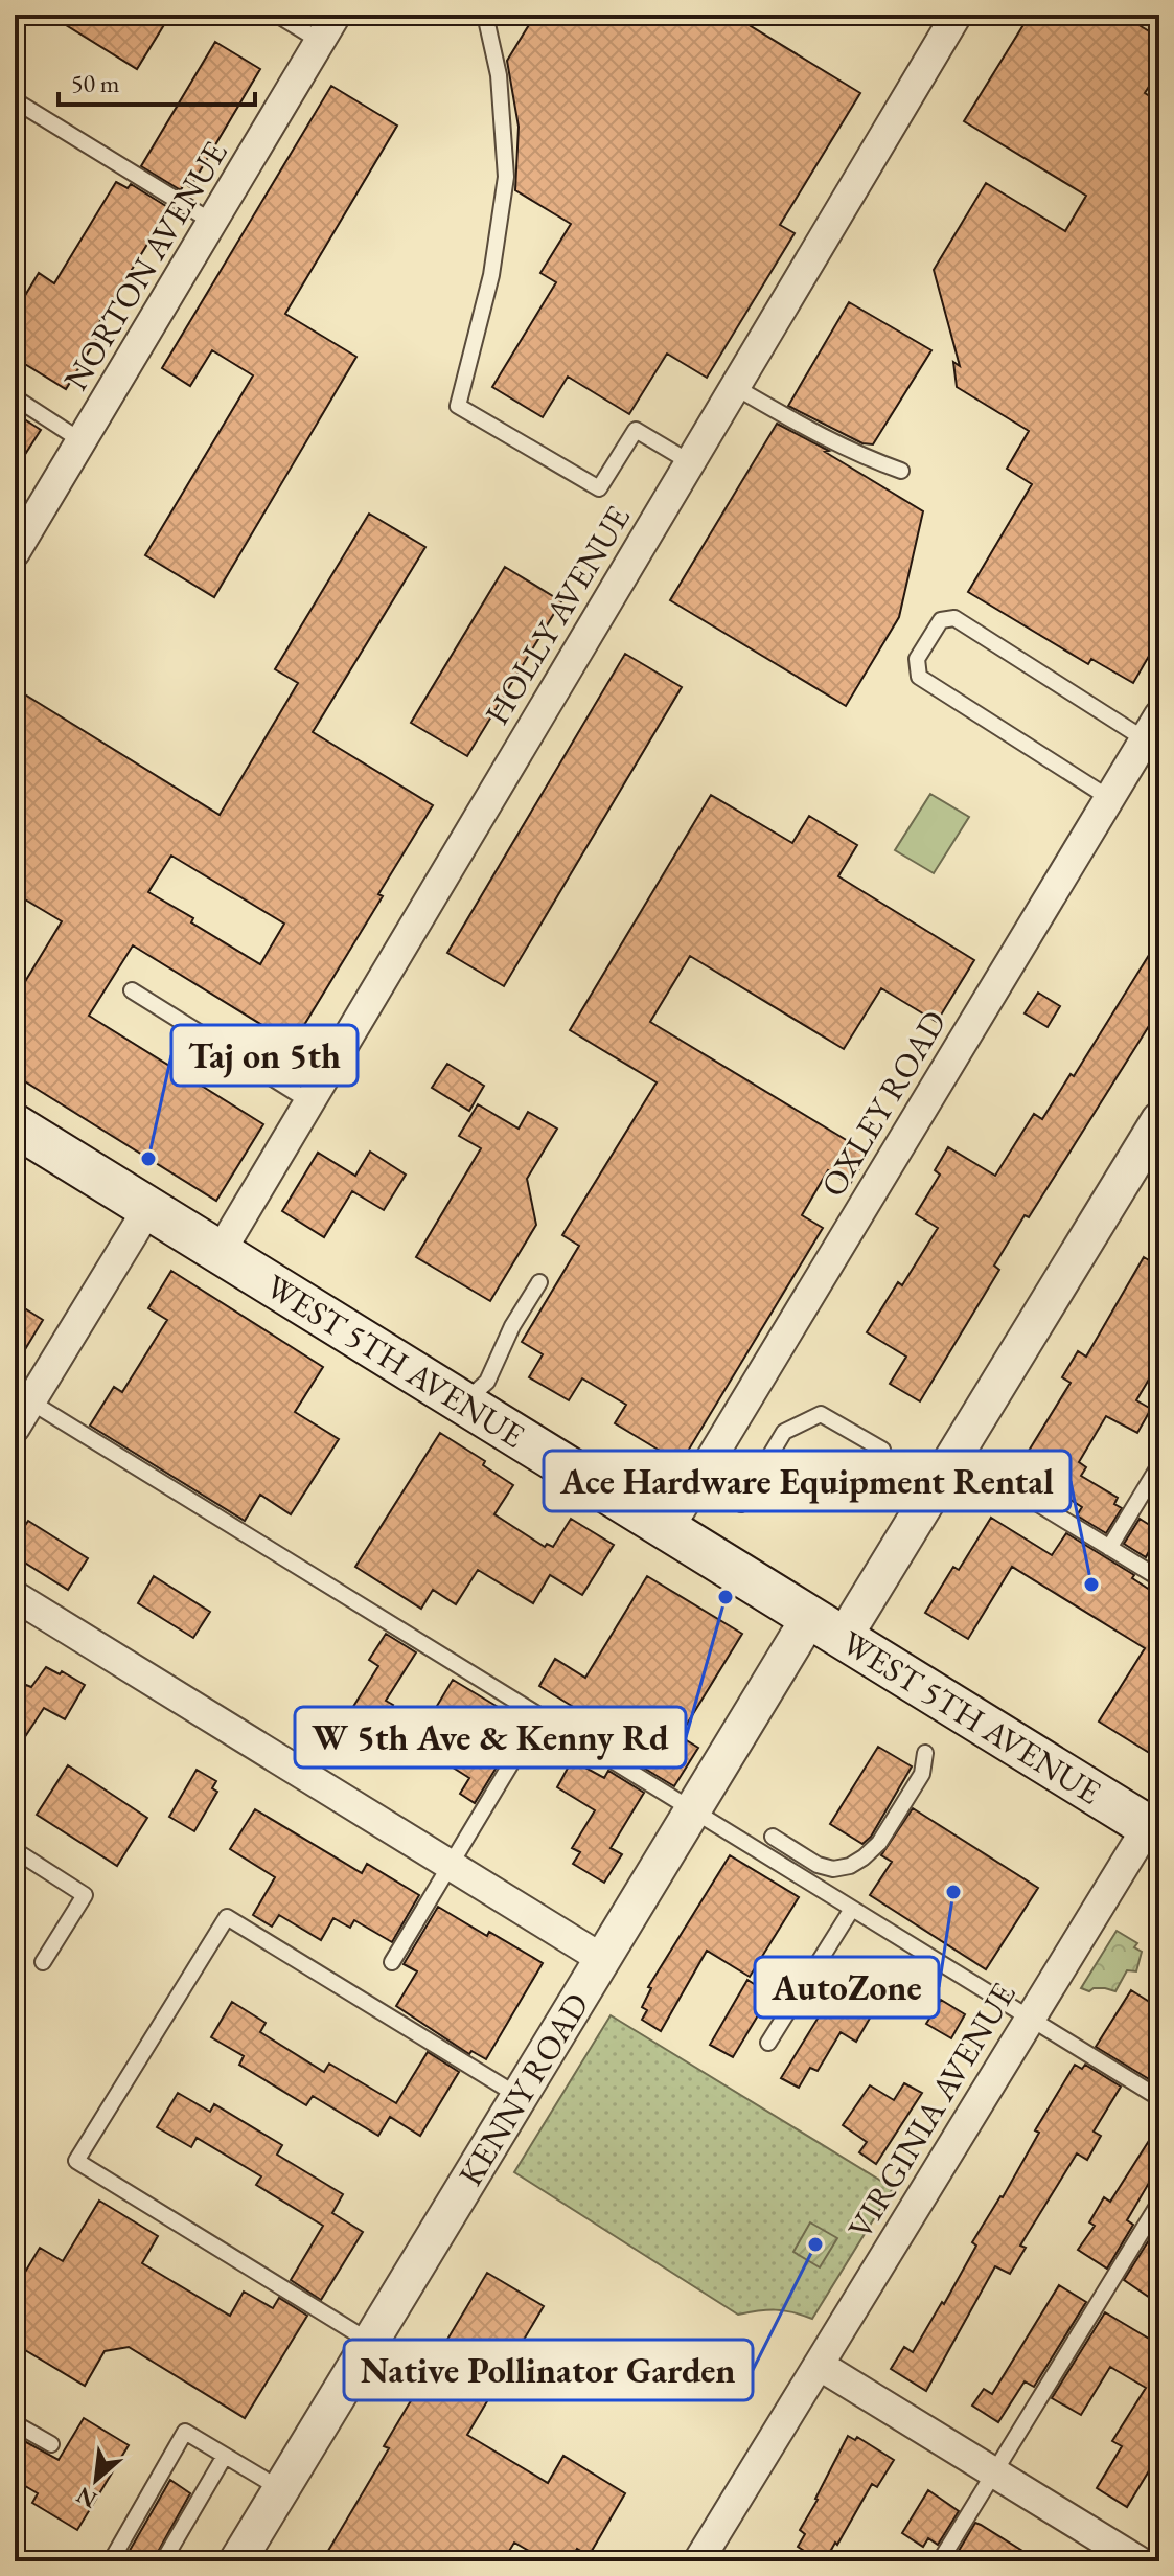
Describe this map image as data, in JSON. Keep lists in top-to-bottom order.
{
  "streets": {
    "main road": ["WEST 5TH AVENUE"],
    "street": [
      "NORTON AVENUE",
      "HOLLY AVENUE",
      "OXLEY ROAD",
      "KENNY ROAD",
      "VIRGINIA AVENUE"
    ]
  },
  "crossings": [
    ["HOLLY AVENUE", "WEST 5TH AVENUE"],
    ["OXLEY ROAD", "WEST 5TH AVENUE"],
    ["WEST 5TH AVENUE", "KENNY ROAD"],
    ["WEST 5TH AVENUE", "VIRGINIA AVENUE"]
  ],
  "places": [
    "Taj on 5th",
    "Ace Hardware Equipment Rental",
    "W 5th Ave & Kenny Rd",
    "AutoZone",
    "Native Pollinator Garden"
  ],
  "scale_bar": "50 m",
  "north": "bottom left"
}
